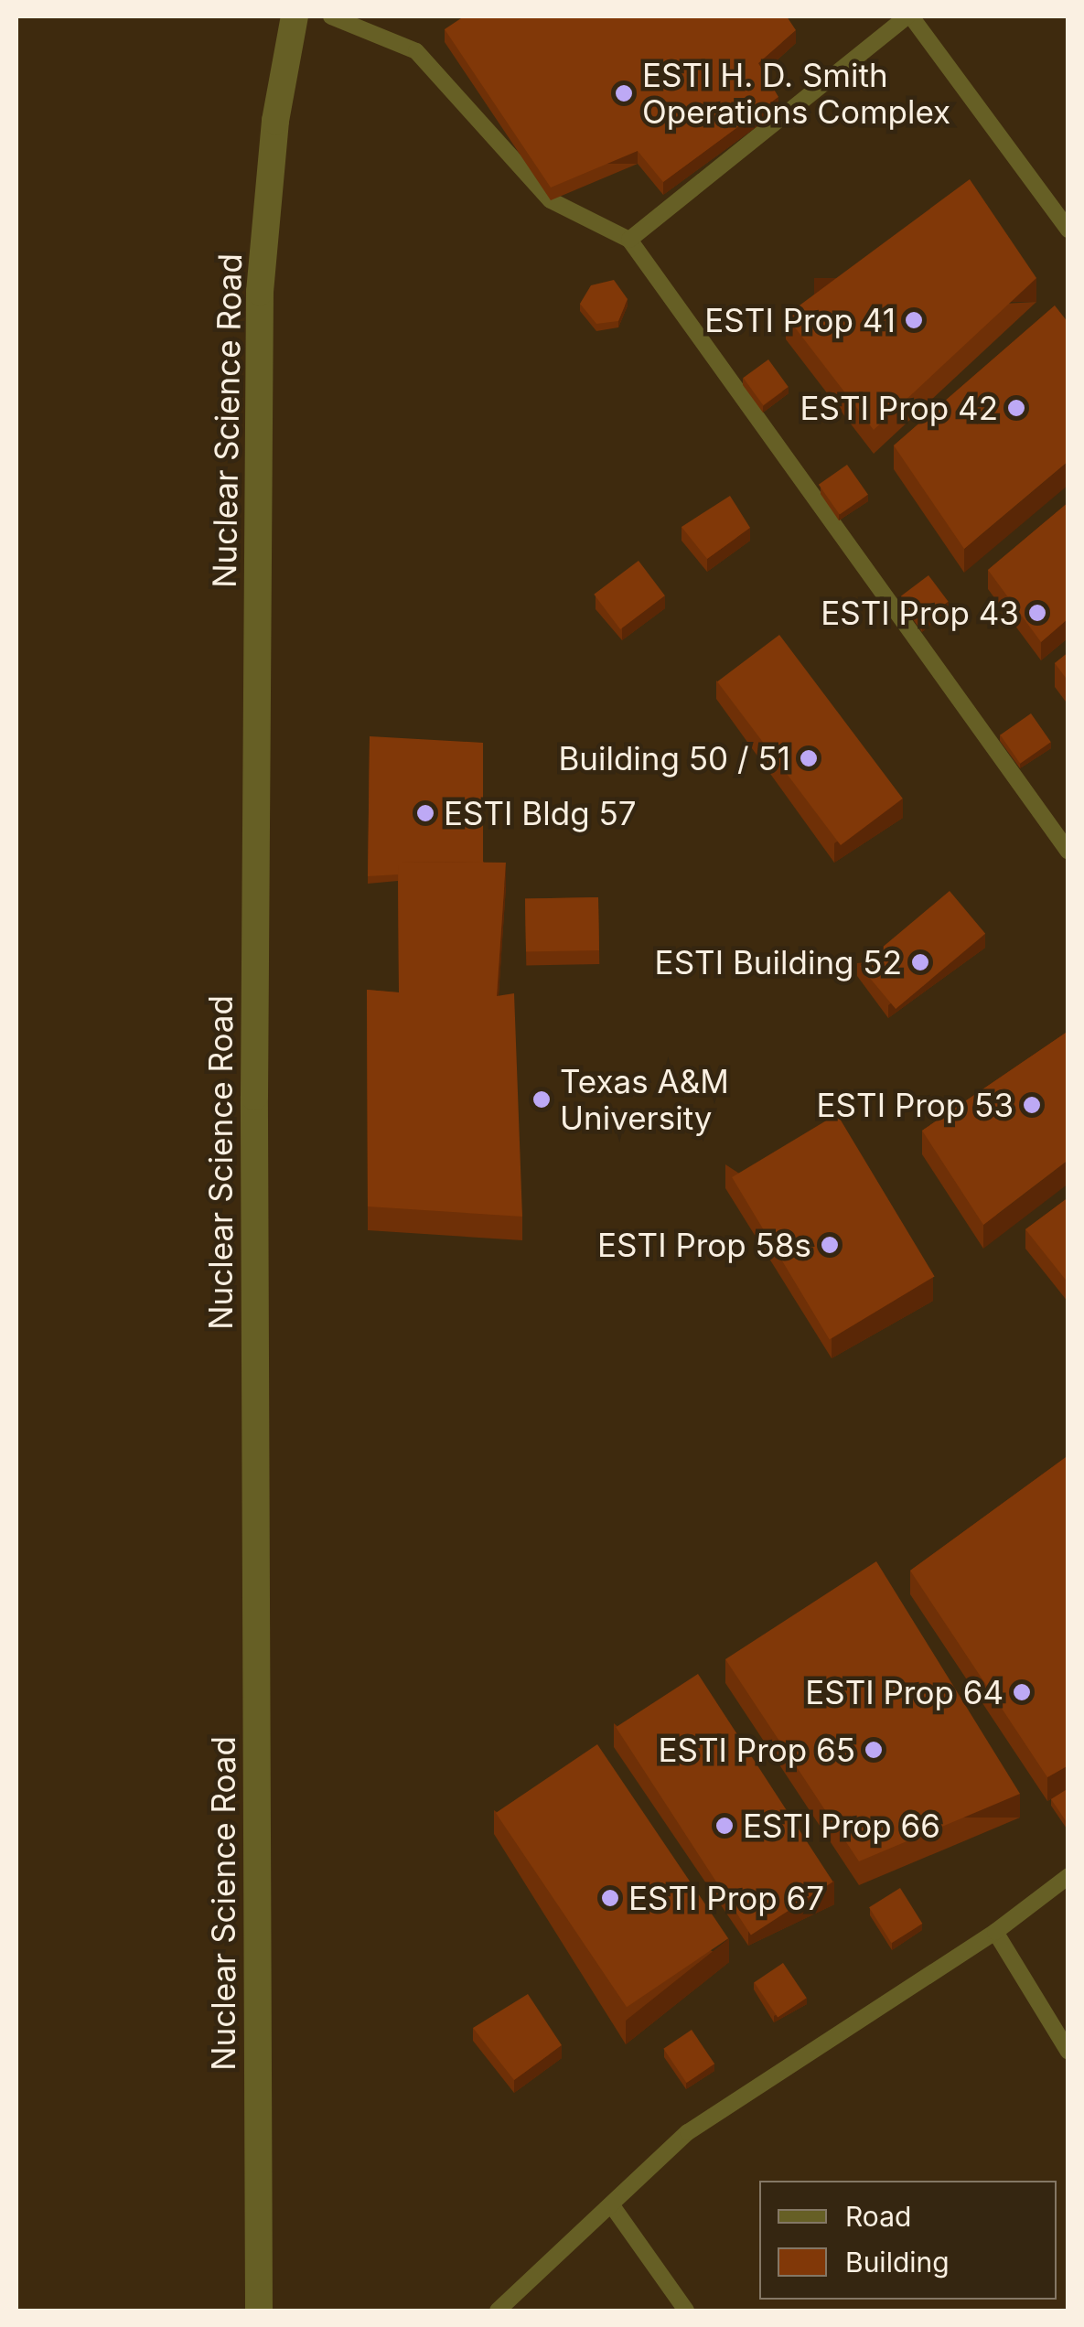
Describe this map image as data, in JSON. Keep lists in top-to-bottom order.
{
  "streets": {
    "street": ["Nuclear Science Road"]
  },
  "places": [
    "ESTI H. D. Smith Operations Complex",
    "ESTI Prop 41",
    "ESTI Prop 42",
    "ESTI Prop 43",
    "Building 50 / 51",
    "ESTI Bldg 57",
    "ESTI Building 52",
    "Texas A&M University",
    "ESTI Prop 53",
    "ESTI Prop 58s",
    "ESTI Prop 64",
    "ESTI Prop 65",
    "ESTI Prop 66",
    "ESTI Prop 67"
  ],
  "legend": ["Road", "Building"]
}
